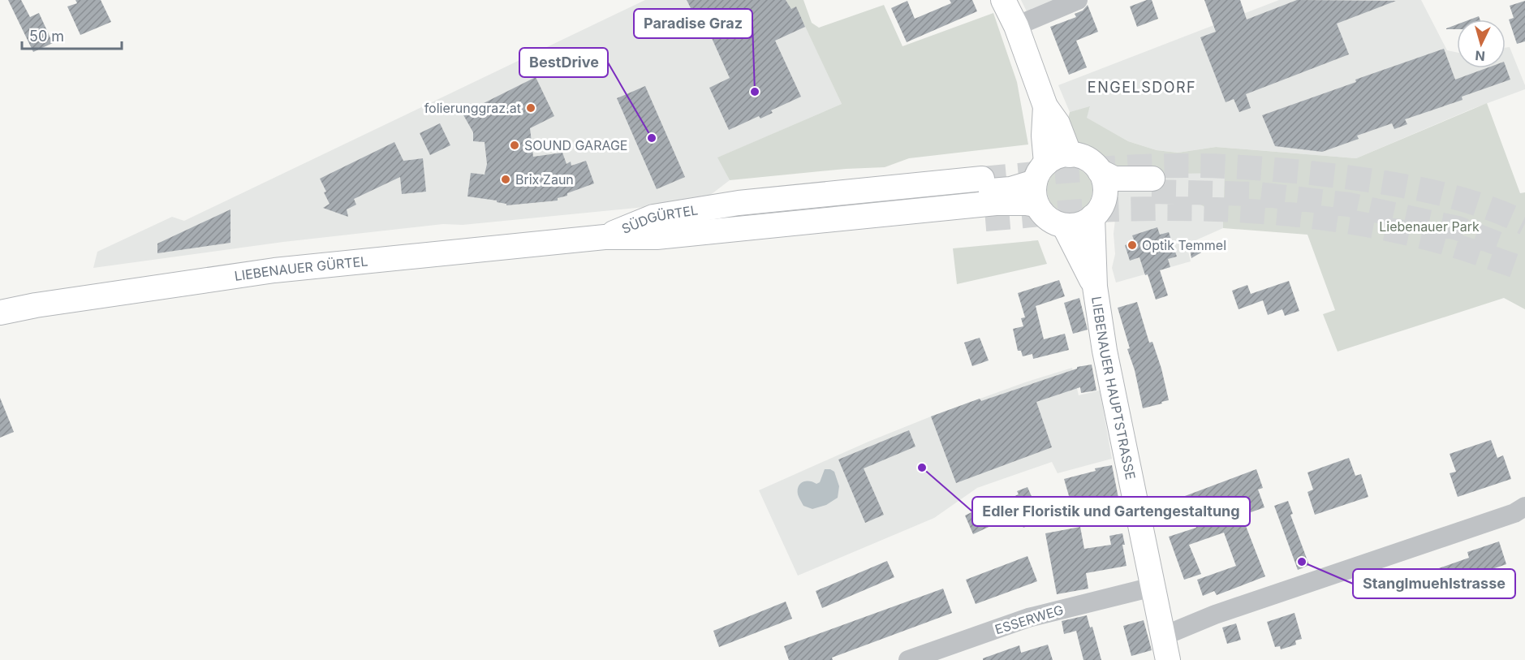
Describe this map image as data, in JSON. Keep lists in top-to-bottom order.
{
  "streets": {
    "main road": ["SÜDGÜRTEL", "LIEBENAUER GÜRTEL", "LIEBENAUER HAUPTSTRASSE"],
    "street": ["ESSERWEG"]
  },
  "crossings": [
    ["SÜDGÜRTEL", "LIEBENAUER GÜRTEL"],
    ["LIEBENAUER HAUPTSTRASSE", "ESSERWEG"]
  ],
  "districts": ["ENGELSDORF"],
  "parks": ["Liebenauer Park"],
  "places": [
    "Paradise Graz",
    "folierunggraz.at",
    "BestDrive",
    "SOUND GARAGE",
    "Brix Zaun",
    "Optik Temmel",
    "Edler Floristik und Gartengestaltung",
    "Stanglmuehlstrasse"
  ],
  "scale_bar": "50 m",
  "north": "bottom"
}
